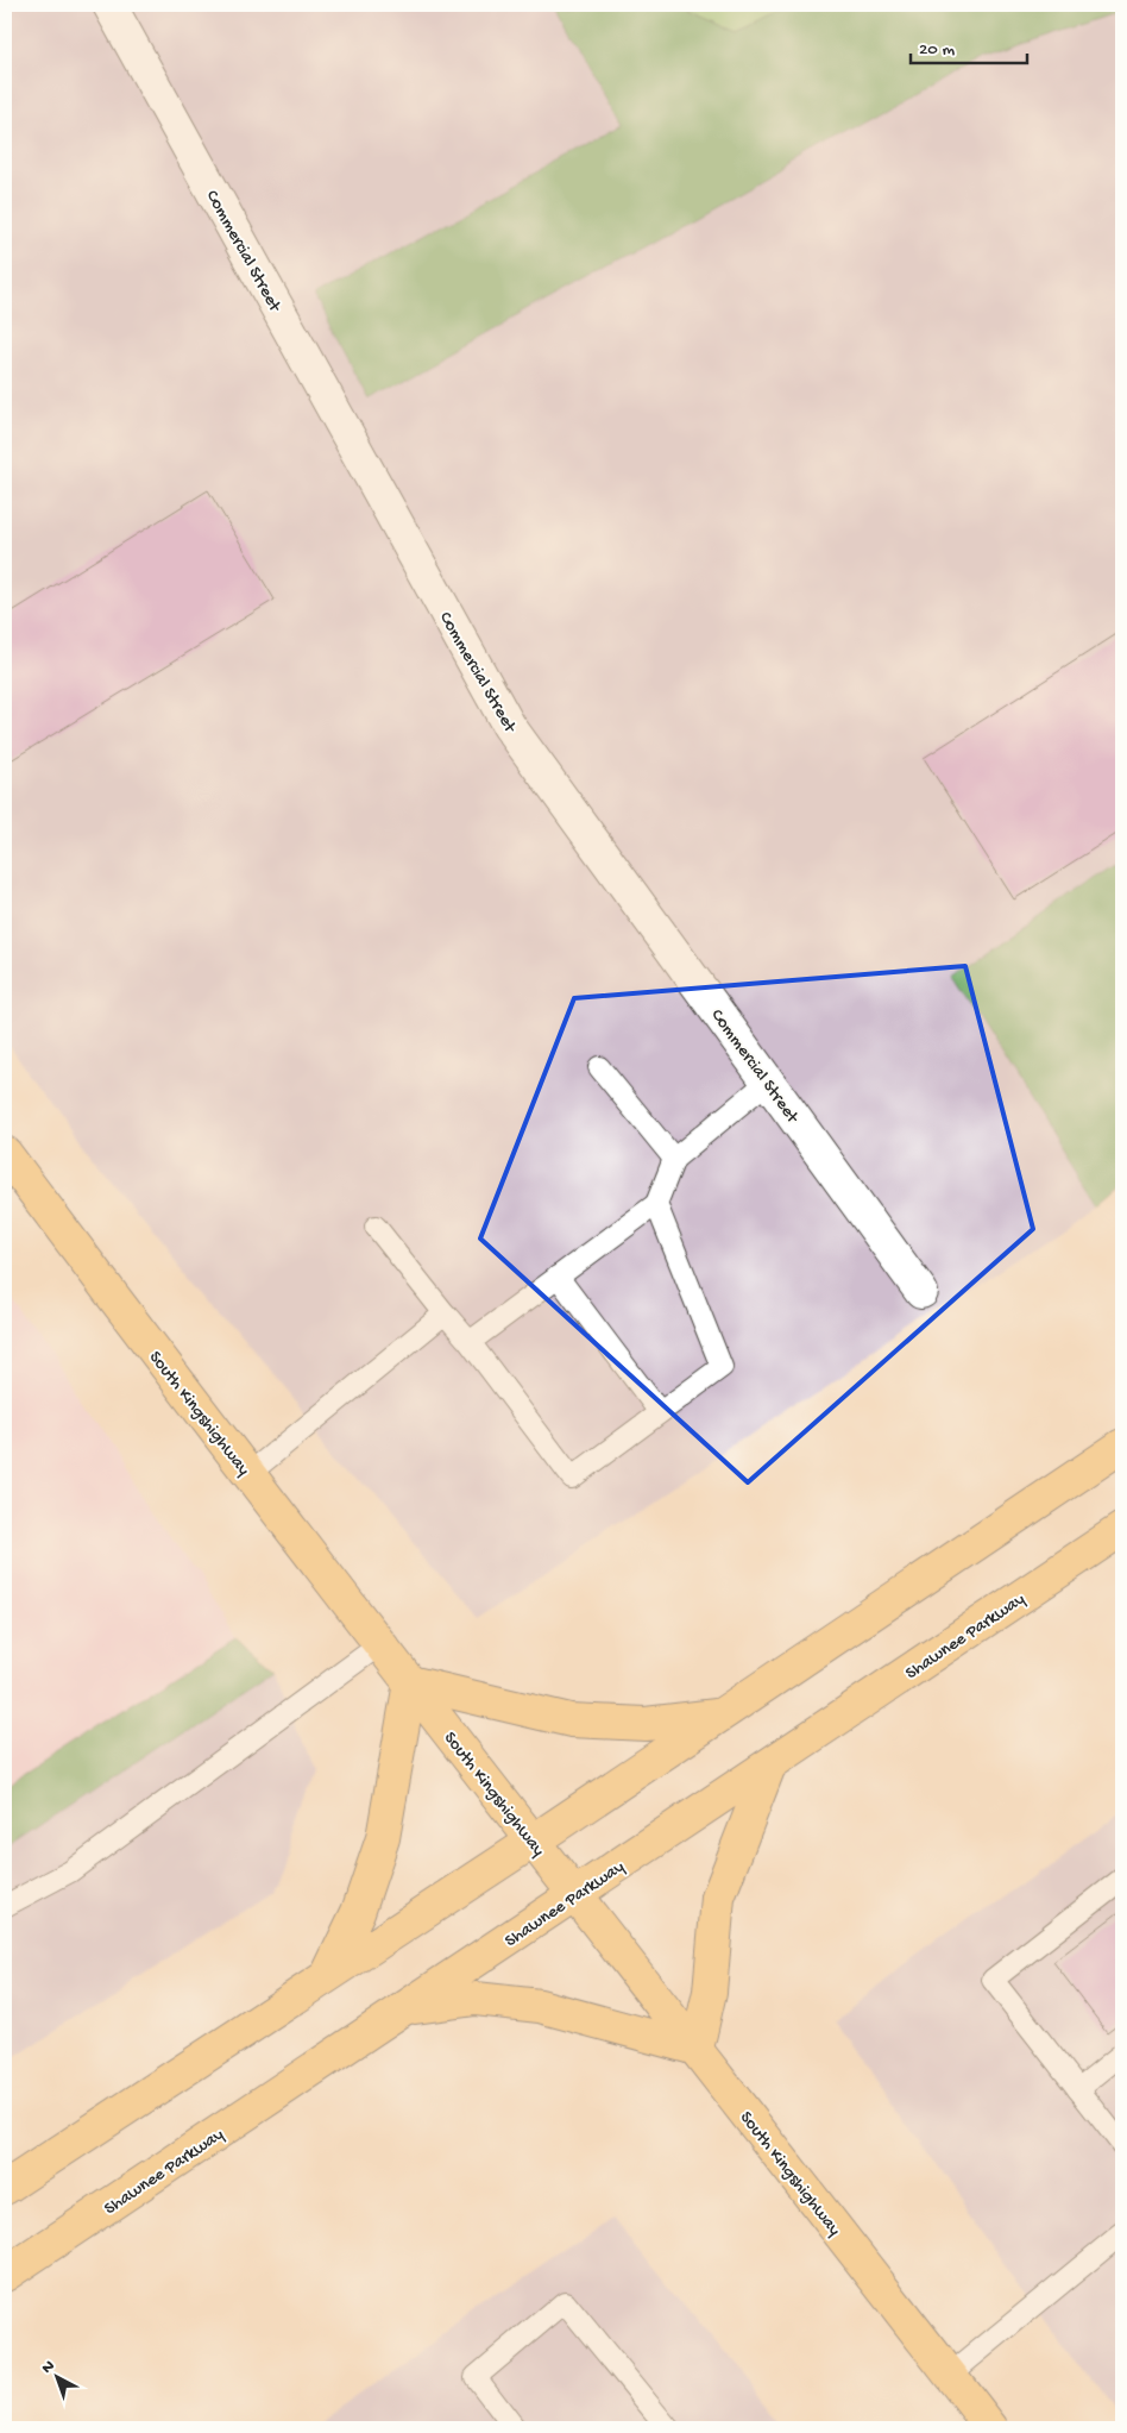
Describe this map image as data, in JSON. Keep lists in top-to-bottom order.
{
  "streets": {
    "main road": ["South Kingshighway", "Shawnee Parkway"],
    "street": ["Commercial Street"]
  },
  "crossings": [
    ["South Kingshighway", "Shawnee Parkway"]
  ],
  "scale_bar": "20 m",
  "north": "top left"
}
